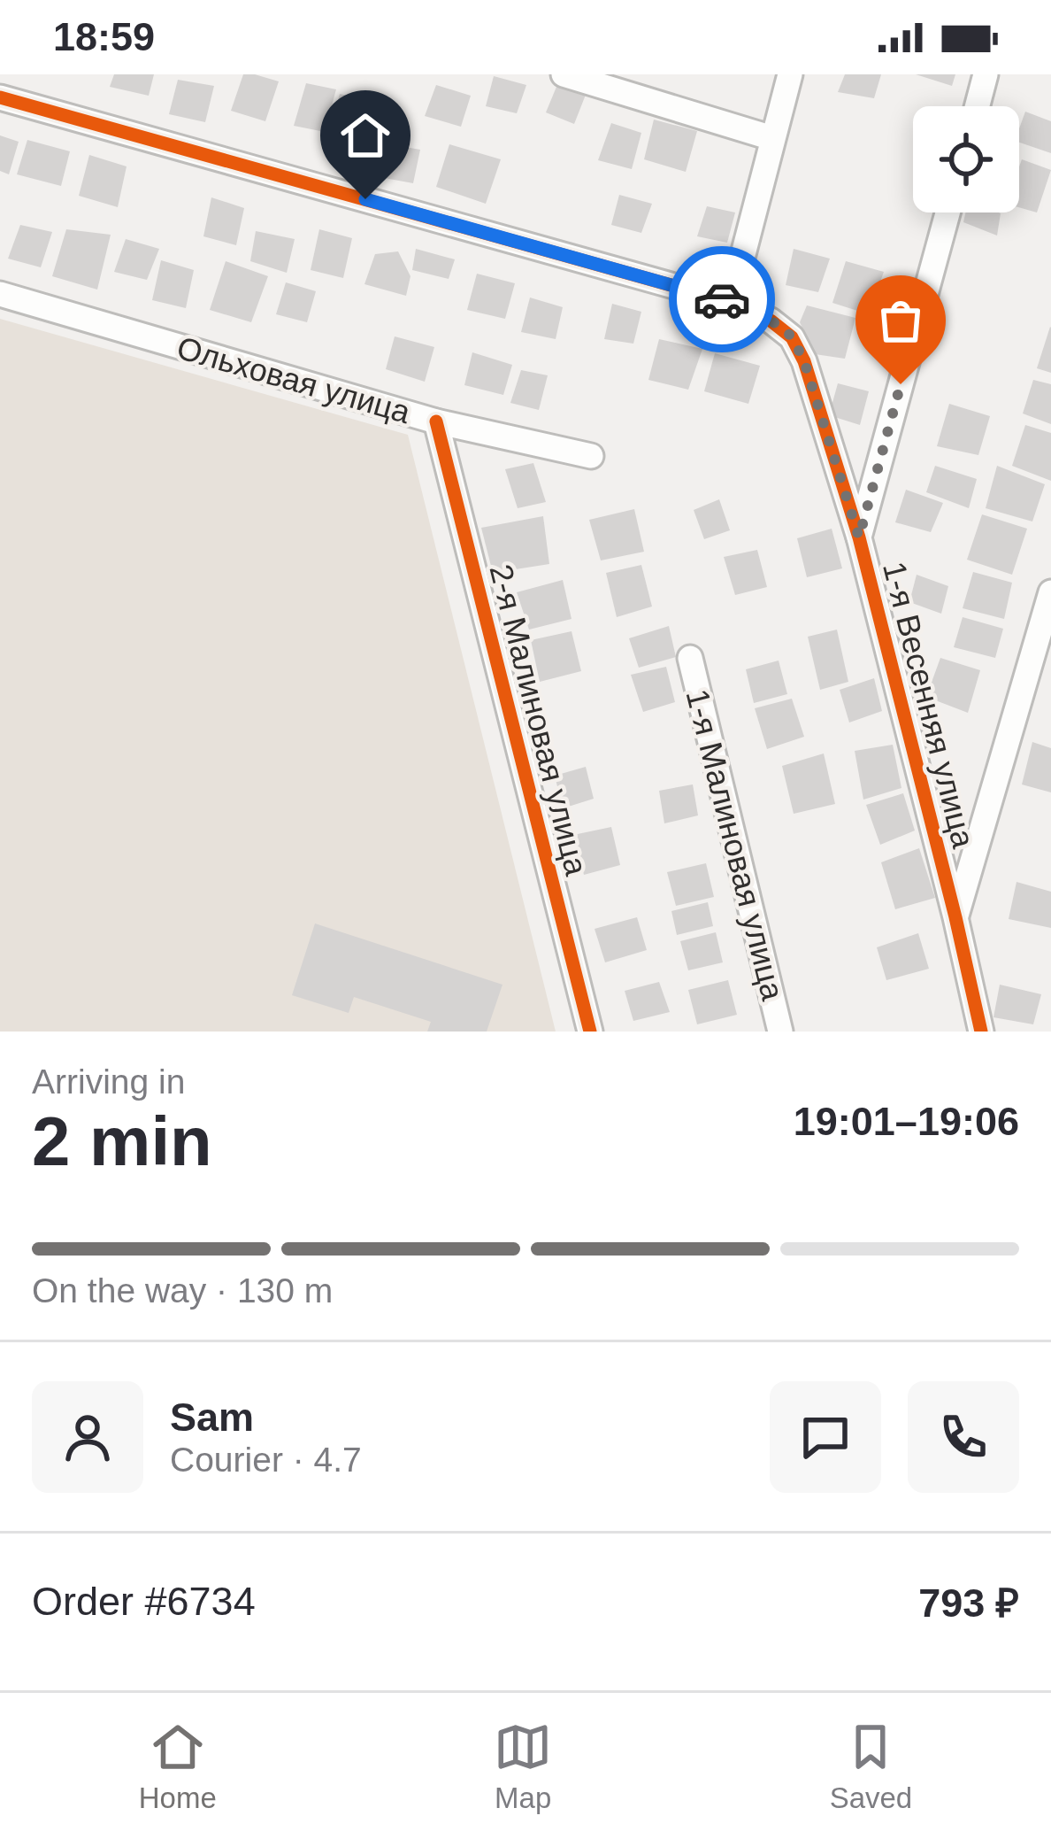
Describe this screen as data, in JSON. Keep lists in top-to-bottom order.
{
  "streets": {
    "street": [
      "Ольховая улица",
      "1-я Весенняя улица",
      "2-я Малиновая улица",
      "1-я Малиновая улица"
    ]
  },
  "crossings": [
    ["Ольховая улица", "2-я Малиновая улица"]
  ],
  "page": {
    "status": "18:59",
    "heading": ["2 min", "Arriving in", "19:01–19:06"],
    "panel": [
      "Sam",
      "Courier · 4.7",
      "Order #6734",
      "793 ₽"
    ],
    "bar": "On the way · 130 m",
    "tabs": ["Home", "Map", "Saved"]
  }
}
